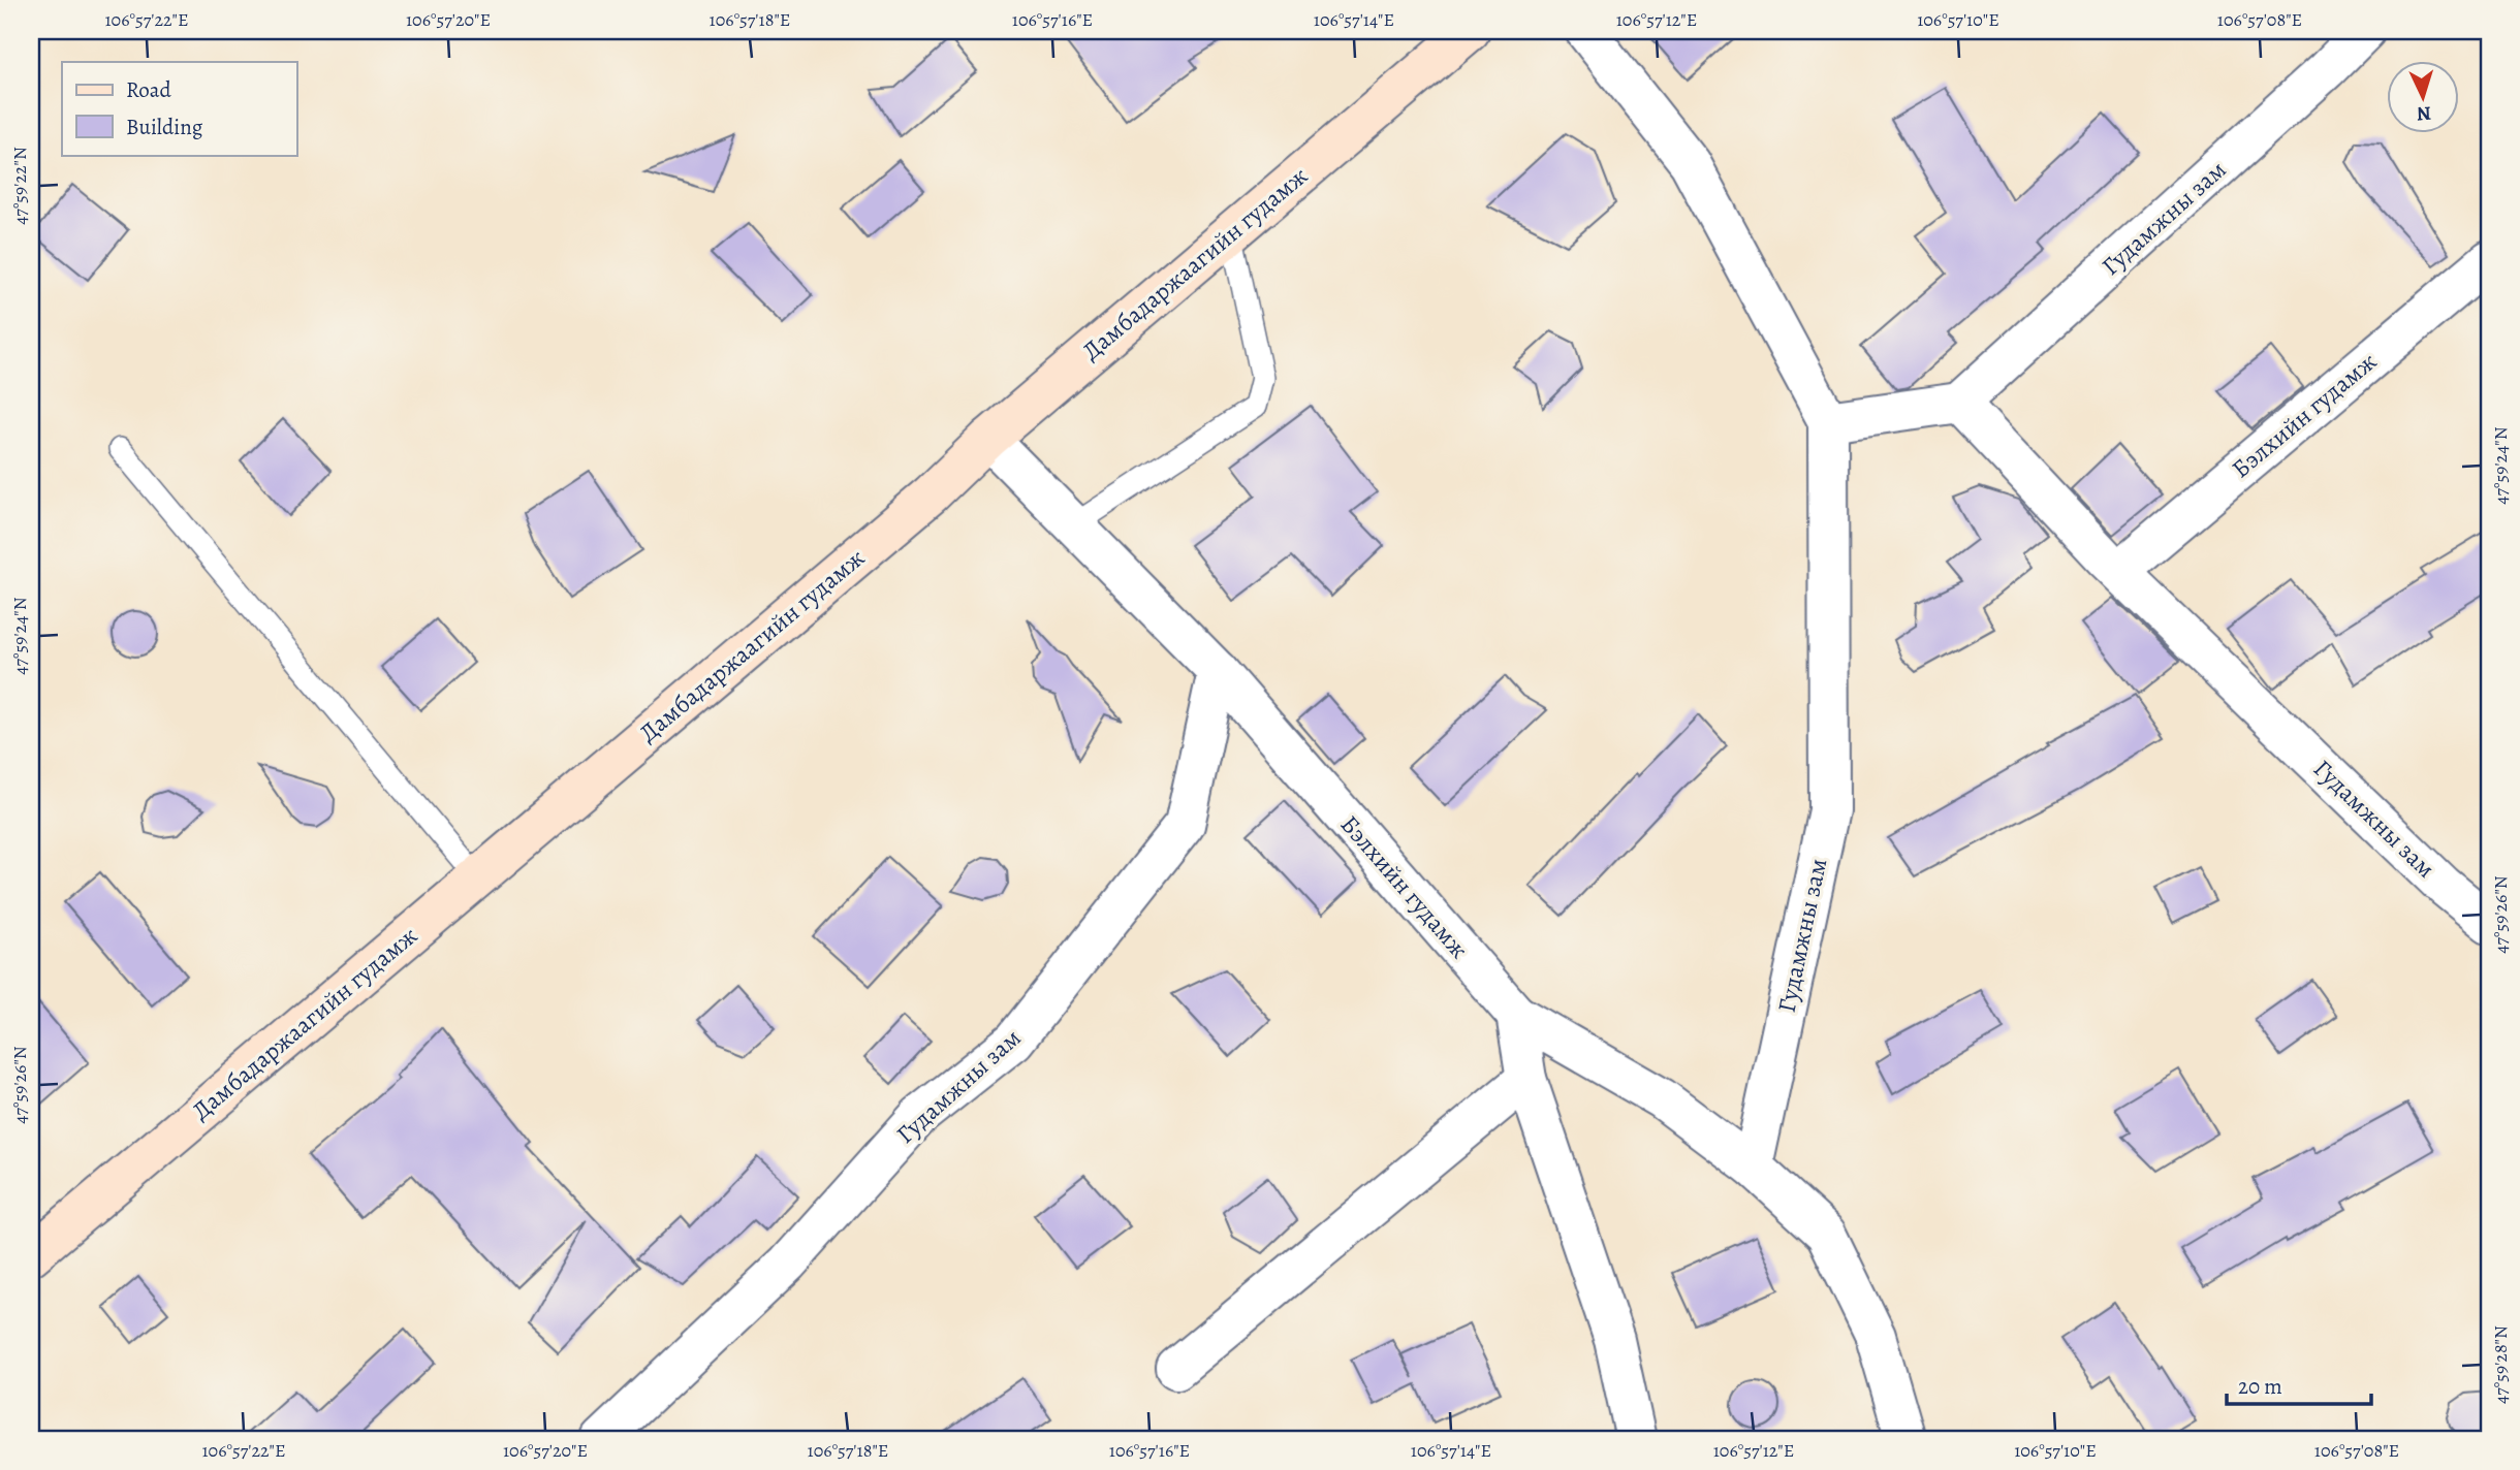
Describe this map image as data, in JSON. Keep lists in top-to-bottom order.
{
  "streets": {
    "main road": ["Дамбадаржаагийн гудамж"],
    "street": ["Гудамжны зам", "Бэлхийн гудамж"]
  },
  "crossings": [
    ["Гудамжны зам", "Бэлхийн гудамж"],
    ["Дамбадаржаагийн гудамж", "Бэлхийн гудамж"]
  ],
  "legend": ["Road", "Building"],
  "scale_bar": "20 m",
  "north": "bottom",
  "coordinates": [
    "106°57'22\"E",
    "106°57'20\"E",
    "106°57'18\"E",
    "106°57'16\"E",
    "106°57'14\"E",
    "106°57'12\"E",
    "106°57'10\"E",
    "106°57'08\"E",
    "47°59'22\"N",
    "47°59'24\"N",
    "47°59'26\"N",
    "47°59'28\"N"
  ]
}
